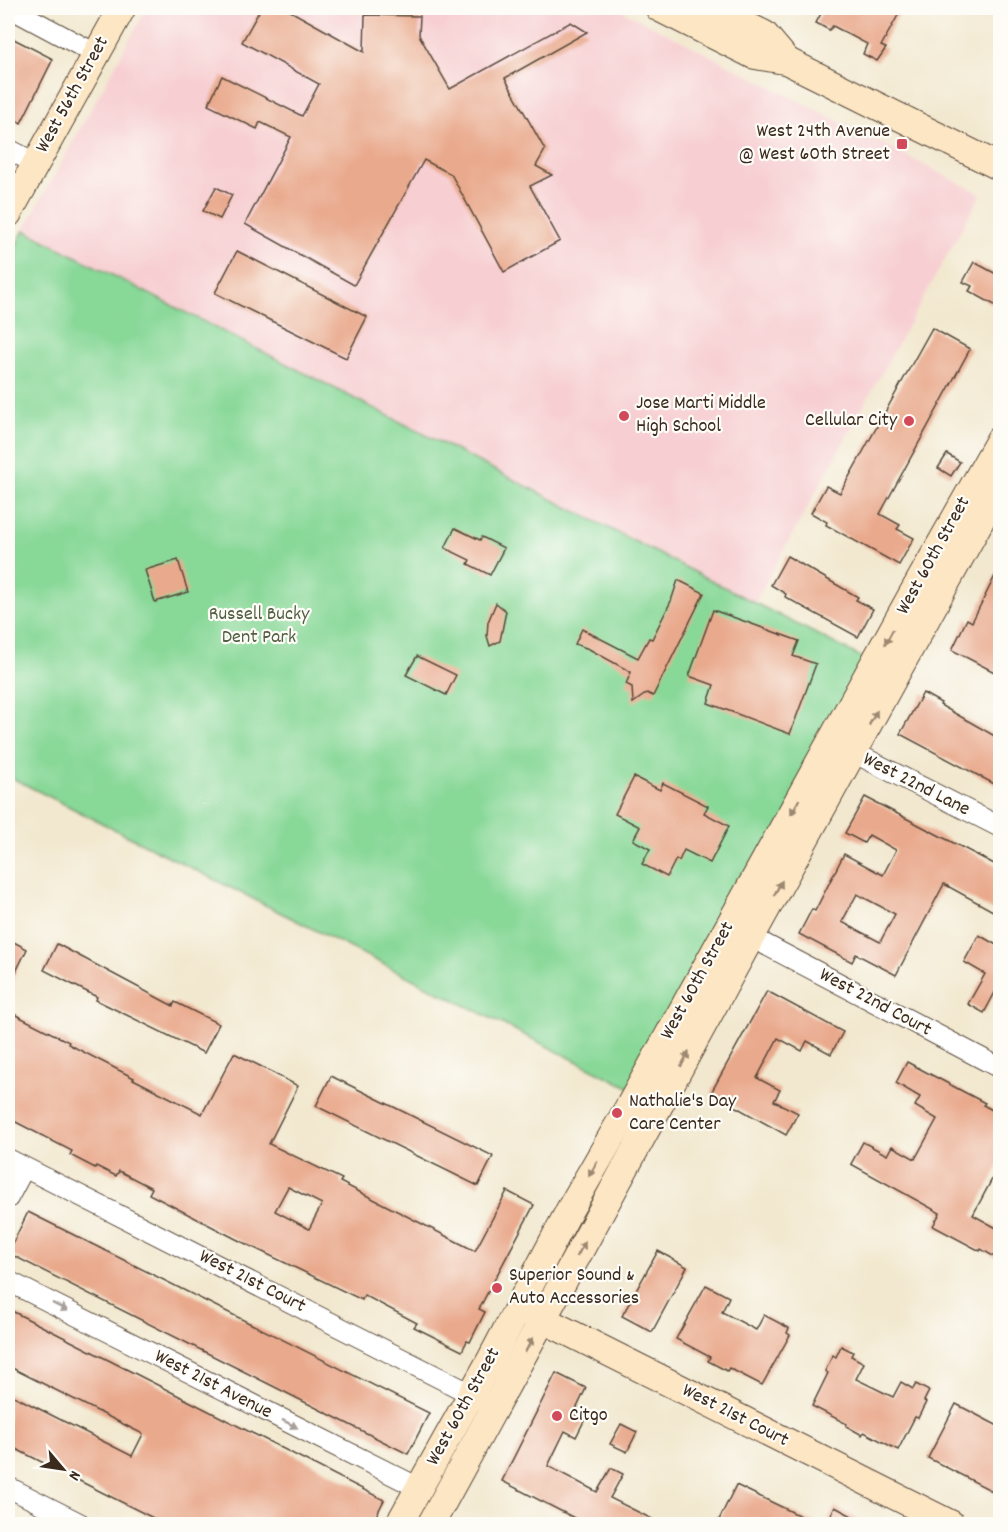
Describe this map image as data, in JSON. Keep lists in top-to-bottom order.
{
  "streets": {
    "street": [
      "West 56th Street",
      "West 60th Street",
      "West 22nd Lane",
      "West 22nd Court",
      "West 21st Court",
      "West 21st Avenue"
    ]
  },
  "crossings": [
    ["West 60th Street", "West 22nd Lane"],
    ["West 60th Street", "West 22nd Court"],
    ["West 60th Street", "West 21st Court"],
    ["West 60th Street", "West 21st Avenue"]
  ],
  "one_way": ["West 21st Avenue"],
  "parks": ["Russell Bucky Dent Park"],
  "places": {
    "transit": ["West 24th Avenue @ West 60th Street"],
    "other": [
      "Jose Marti Middle High School",
      "Cellular City",
      "Nathalie's Day Care Center",
      "Superior Sound & Auto Accessories",
      "Citgo"
    ]
  },
  "north": "bottom right"
}
